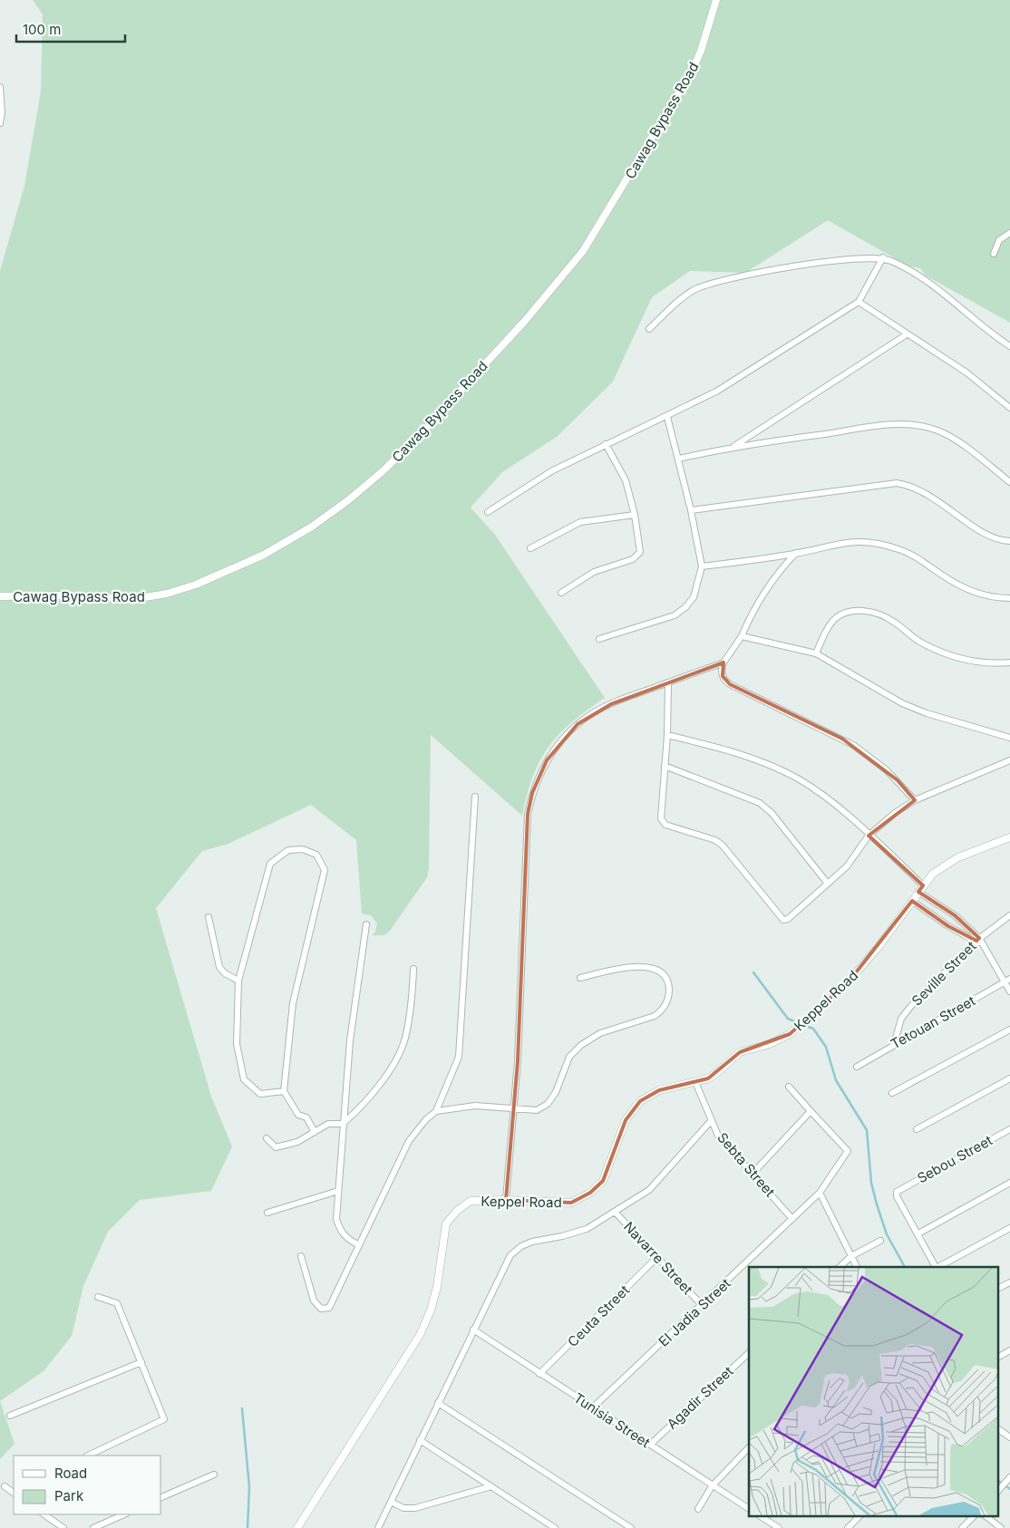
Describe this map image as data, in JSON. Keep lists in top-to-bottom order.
{
  "streets": {
    "street": [
      "Cawag Bypass Road",
      "Seville Street",
      "Keppel Road",
      "Tetouan Street",
      "Sebou Street",
      "Sebta Street",
      "Navarre Street",
      "El Jadia Street",
      "Ceuta Street",
      "Agadir Street",
      "Tunisia Street"
    ]
  },
  "crossings": [
    ["Seville Street", "Tetouan Street"],
    ["Keppel Road", "Sebta Street"],
    ["Sebta Street", "El Jadia Street"],
    ["Navarre Street", "El Jadia Street"],
    ["Navarre Street", "Ceuta Street"],
    ["El Jadia Street", "Tunisia Street"],
    ["Ceuta Street", "Tunisia Street"],
    ["Agadir Street", "Tunisia Street"]
  ],
  "legend": ["Road", "Park"],
  "scale_bar": "100 m"
}
